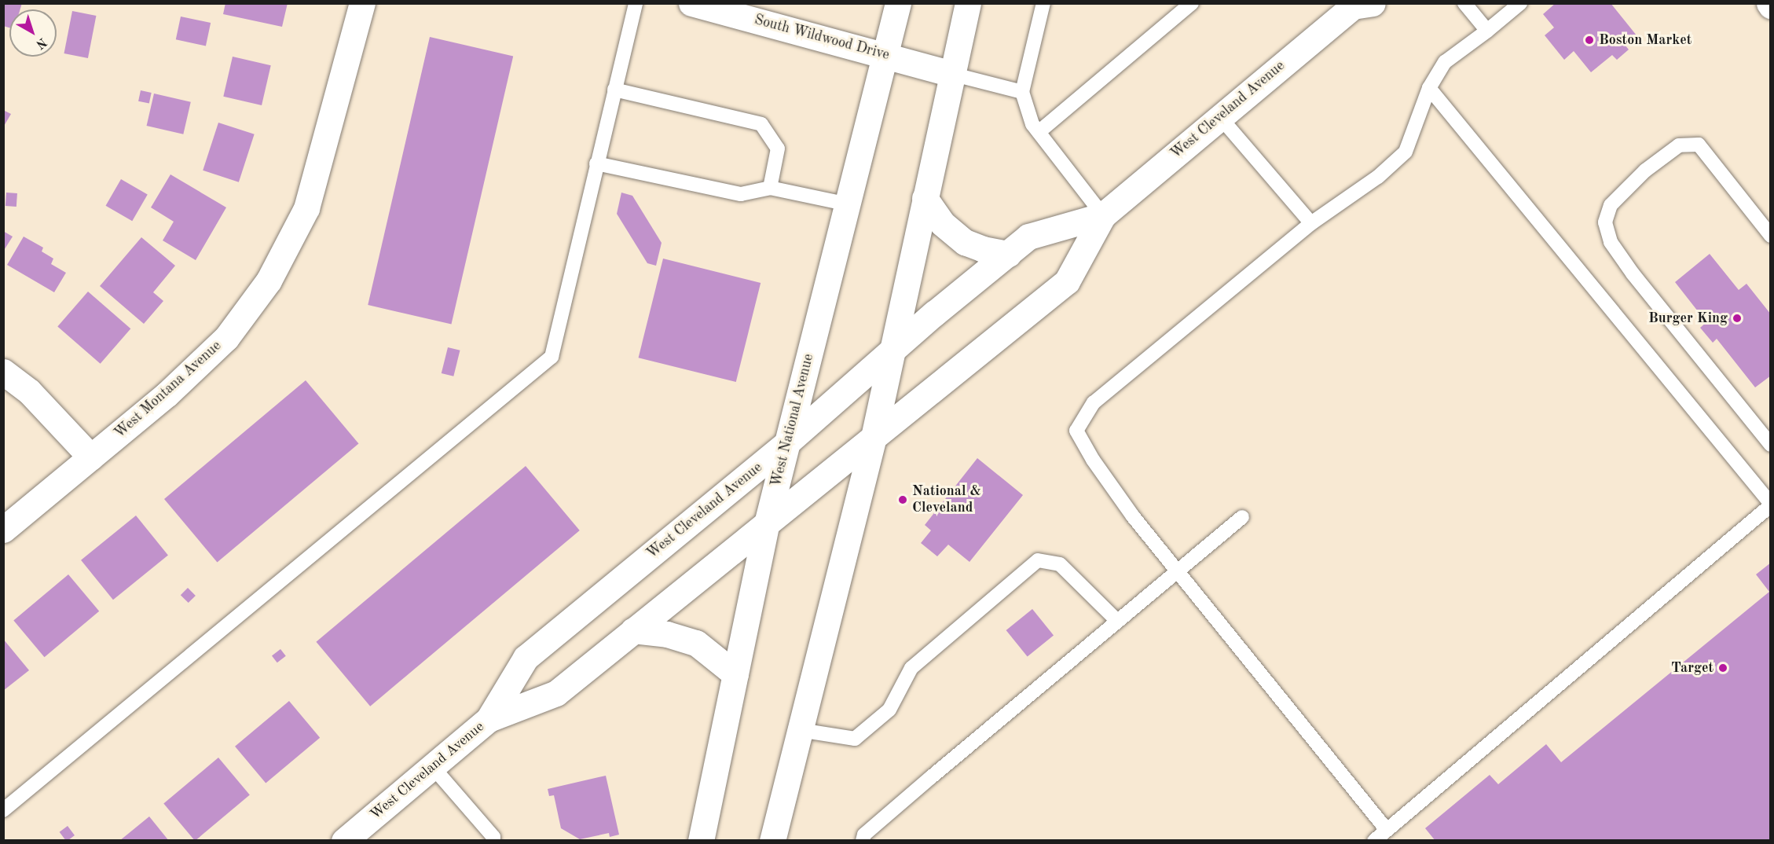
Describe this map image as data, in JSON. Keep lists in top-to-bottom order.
{
  "streets": {
    "main road": [
      "South Wildwood Drive",
      "West Cleveland Avenue",
      "West Montana Avenue",
      "West National Avenue"
    ]
  },
  "crossings": [
    ["South Wildwood Drive", "West National Avenue"],
    ["West Cleveland Avenue", "West National Avenue"]
  ],
  "places": [
    "Boston Market",
    "Burger King",
    "National & Cleveland",
    "Target"
  ],
  "north": "bottom right"
}
